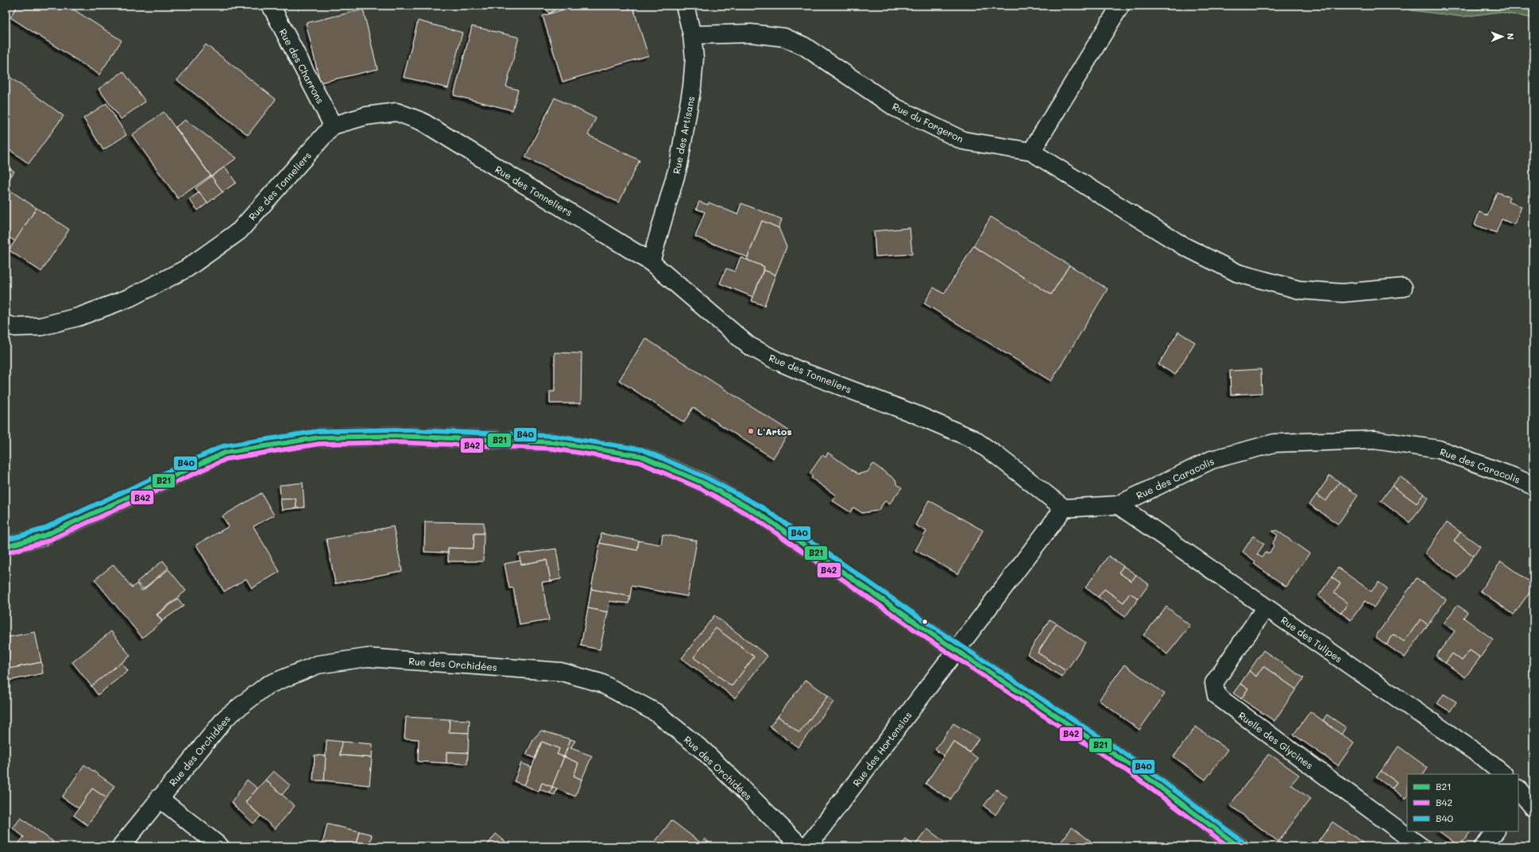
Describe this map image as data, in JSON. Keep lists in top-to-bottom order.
{
  "streets": {
    "street": [
      "Rue des Charrons",
      "Rue du Forgeron",
      "Rue des Artisans",
      "Rue des Tonneliers",
      "Rue des Caracolis",
      "Rue des Tulipes",
      "Rue des Orchidées",
      "Ruelle des Glycines",
      "Rue des Hortensias"
    ]
  },
  "crossings": [
    ["Rue des Charrons", "Rue des Tonneliers"],
    ["Rue du Forgeron", "Rue des Artisans"],
    ["Rue des Artisans", "Rue des Tonneliers"],
    ["Rue des Tonneliers", "Rue des Caracolis"],
    ["Rue des Caracolis", "Rue des Tulipes"],
    ["Rue des Tulipes", "Ruelle des Glycines"]
  ],
  "places": ["L'Artos"],
  "lines": ["transit line B40", "transit line B21", "transit line B42"],
  "legend": ["B21", "B42", "B40"],
  "north": "right"
}
